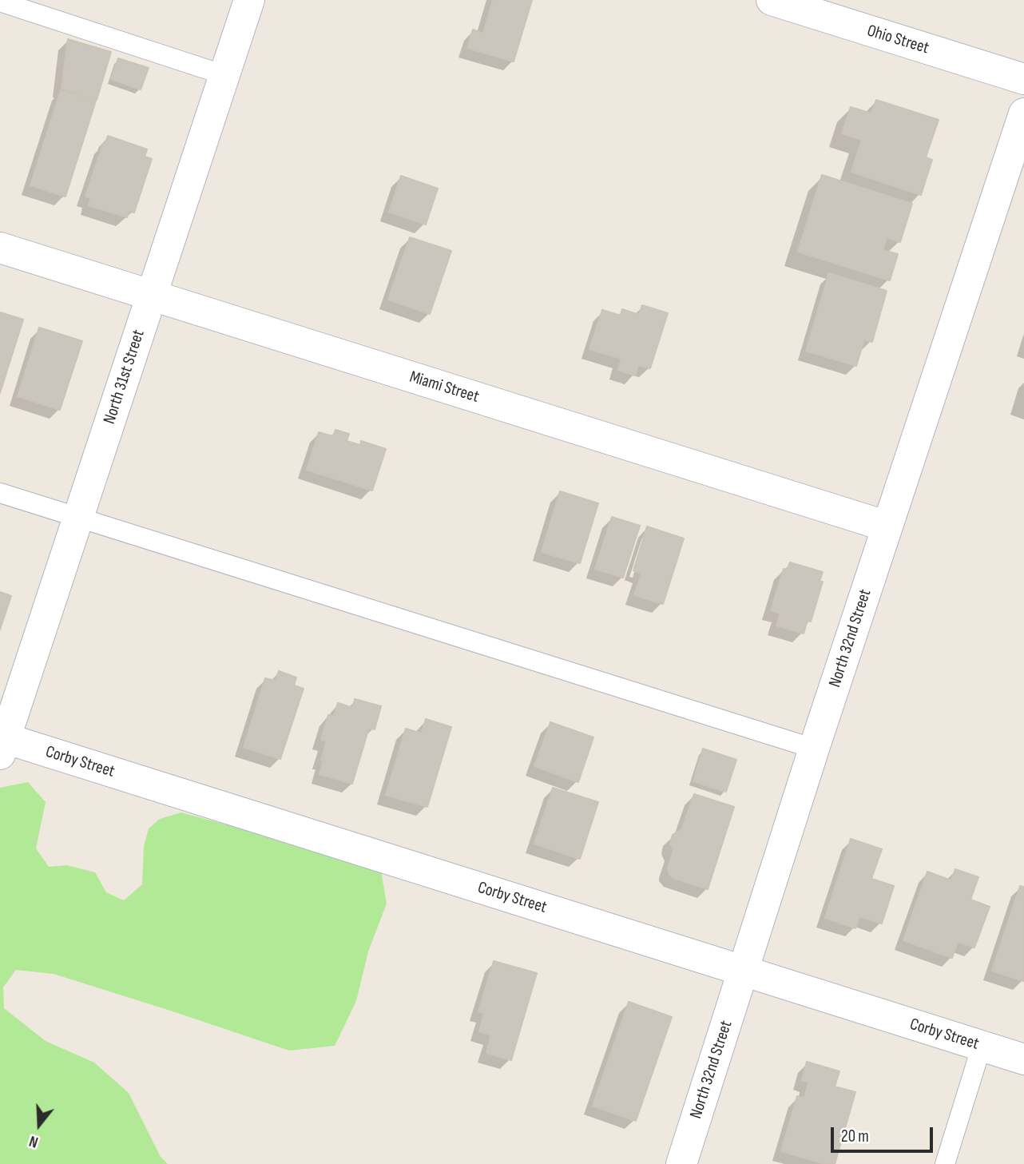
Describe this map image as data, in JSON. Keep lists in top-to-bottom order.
{
  "streets": {
    "street": [
      "Ohio Street",
      "North 31st Street",
      "Miami Street",
      "North 32nd Street",
      "Corby Street"
    ]
  },
  "crossings": [
    ["North 31st Street", "Miami Street"],
    ["North 31st Street", "Corby Street"],
    ["Miami Street", "North 32nd Street"],
    ["North 32nd Street", "Corby Street"]
  ],
  "scale_bar": "20 m",
  "north": "bottom"
}
